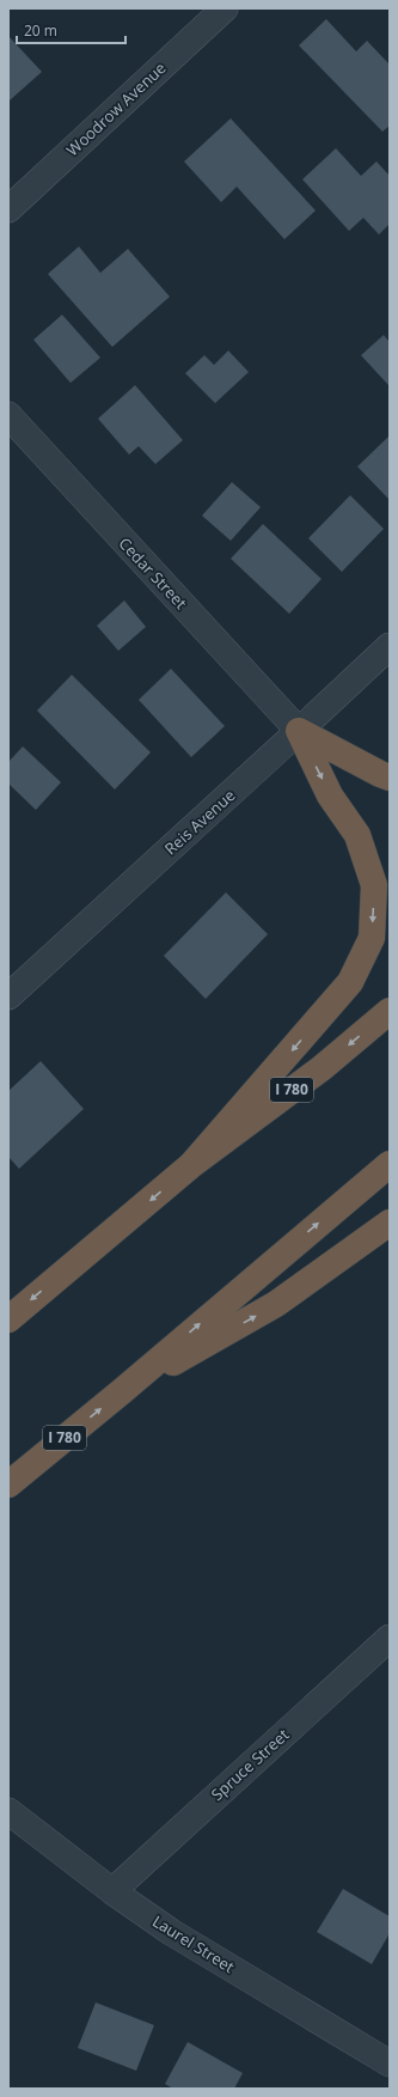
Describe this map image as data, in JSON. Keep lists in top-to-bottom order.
{
  "streets": {
    "highway": ["I 780"],
    "street": [
      "Woodrow Avenue",
      "Cedar Street",
      "Reis Avenue",
      "Spruce Street",
      "Laurel Street"
    ]
  },
  "crossings": [
    ["Cedar Street", "Reis Avenue"],
    ["Spruce Street", "Laurel Street"]
  ],
  "scale_bar": "20 m"
}
